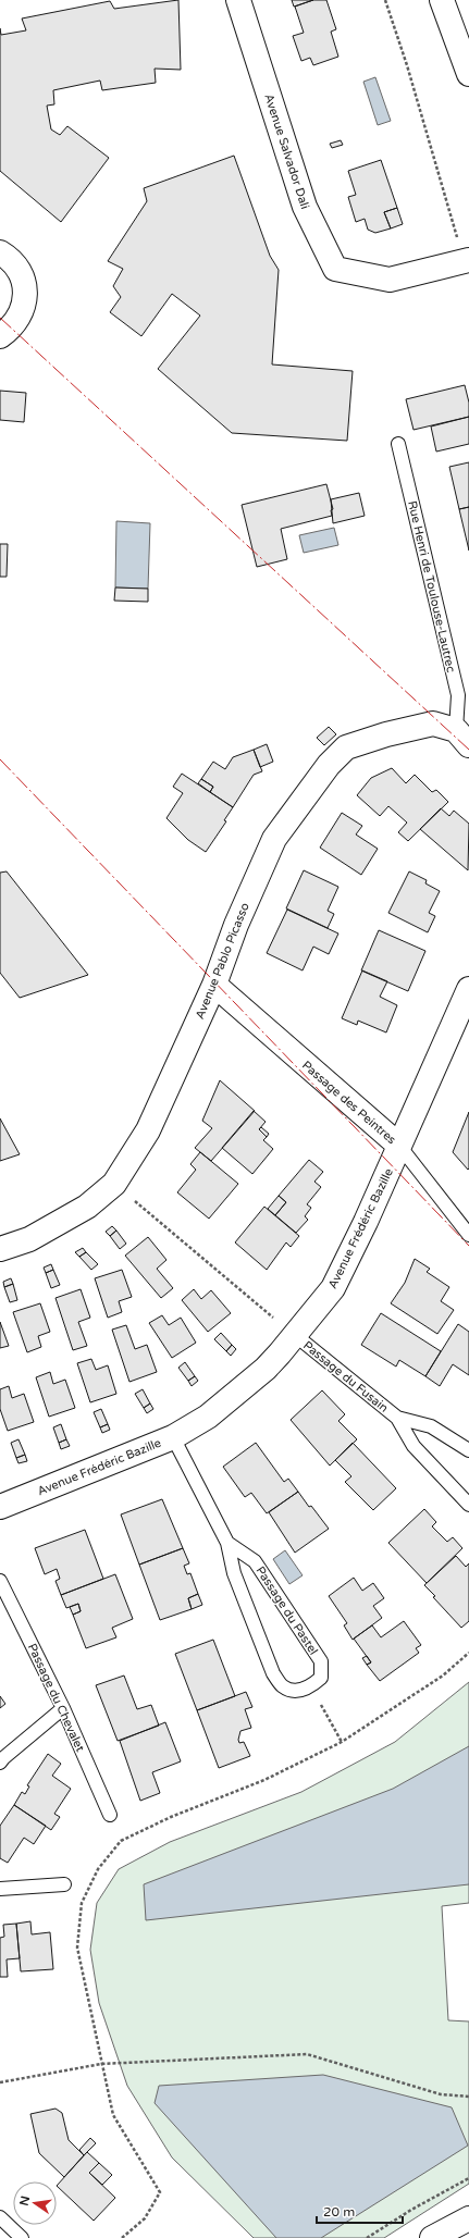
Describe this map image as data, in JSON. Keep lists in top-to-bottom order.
{
  "streets": {
    "street": [
      "Avenue Salvador Dali",
      "Avenue Pablo Picasso",
      "Passage des Peintres",
      "Avenue Frédéric Bazille"
    ],
    "lane": [
      "Rue Henri de Toulouse-Lautrec",
      "Passage du Fusain",
      "Passage du Pastel",
      "Passage du Chevalet"
    ]
  },
  "crossings": [
    ["Rue Henri de Toulouse-Lautrec", "Avenue Pablo Picasso"],
    ["Avenue Pablo Picasso", "Passage des Peintres"],
    ["Passage des Peintres", "Avenue Frédéric Bazille"],
    ["Avenue Frédéric Bazille", "Passage du Fusain"],
    ["Avenue Frédéric Bazille", "Passage du Pastel"]
  ],
  "scale_bar": "20 m",
  "north": "left"
}
